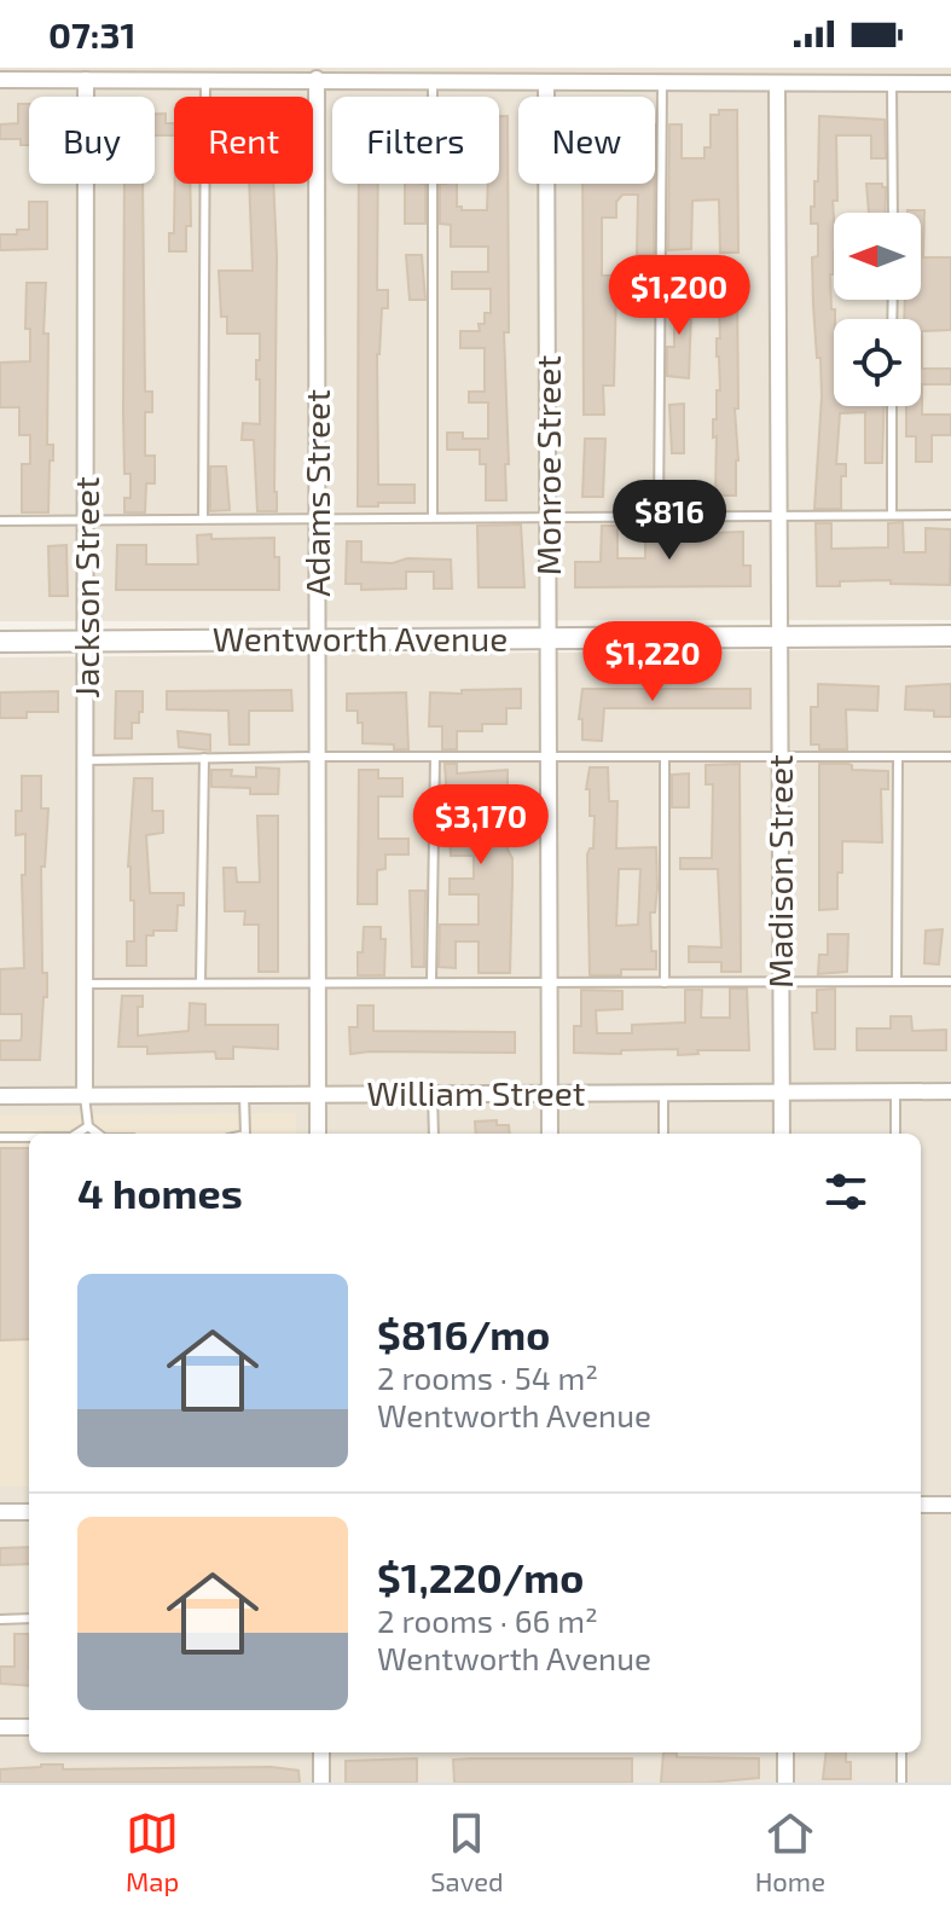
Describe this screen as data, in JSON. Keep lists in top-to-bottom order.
{
  "streets": {
    "street": [
      "Monroe Street",
      "Adams Street",
      "Jackson Street",
      "Wentworth Avenue",
      "Madison Street",
      "William Street"
    ]
  },
  "crossings": [
    ["Monroe Street", "Wentworth Avenue"],
    ["Monroe Street", "William Street"],
    ["Adams Street", "Wentworth Avenue"],
    ["Adams Street", "William Street"],
    ["Jackson Street", "Wentworth Avenue"],
    ["Jackson Street", "William Street"],
    ["Wentworth Avenue", "Madison Street"],
    ["Madison Street", "William Street"]
  ],
  "north": "left",
  "page": {
    "status": "07:31",
    "chip": [
      "Buy",
      "Rent",
      "Filters",
      "New"
    ],
    "price": [
      "$1,200",
      "$816",
      "$1,220",
      "$3,170"
    ],
    "heading": "4 homes",
    "list": [
      {
        "name": "$816/mo",
        "note": "2 rooms · 54 m² · Wentworth Avenue"
      },
      {
        "name": "$1,220/mo",
        "note": "2 rooms · 66 m² · Wentworth Avenue"
      }
    ],
    "tabs": ["Map", "Saved", "Home"]
  }
}
